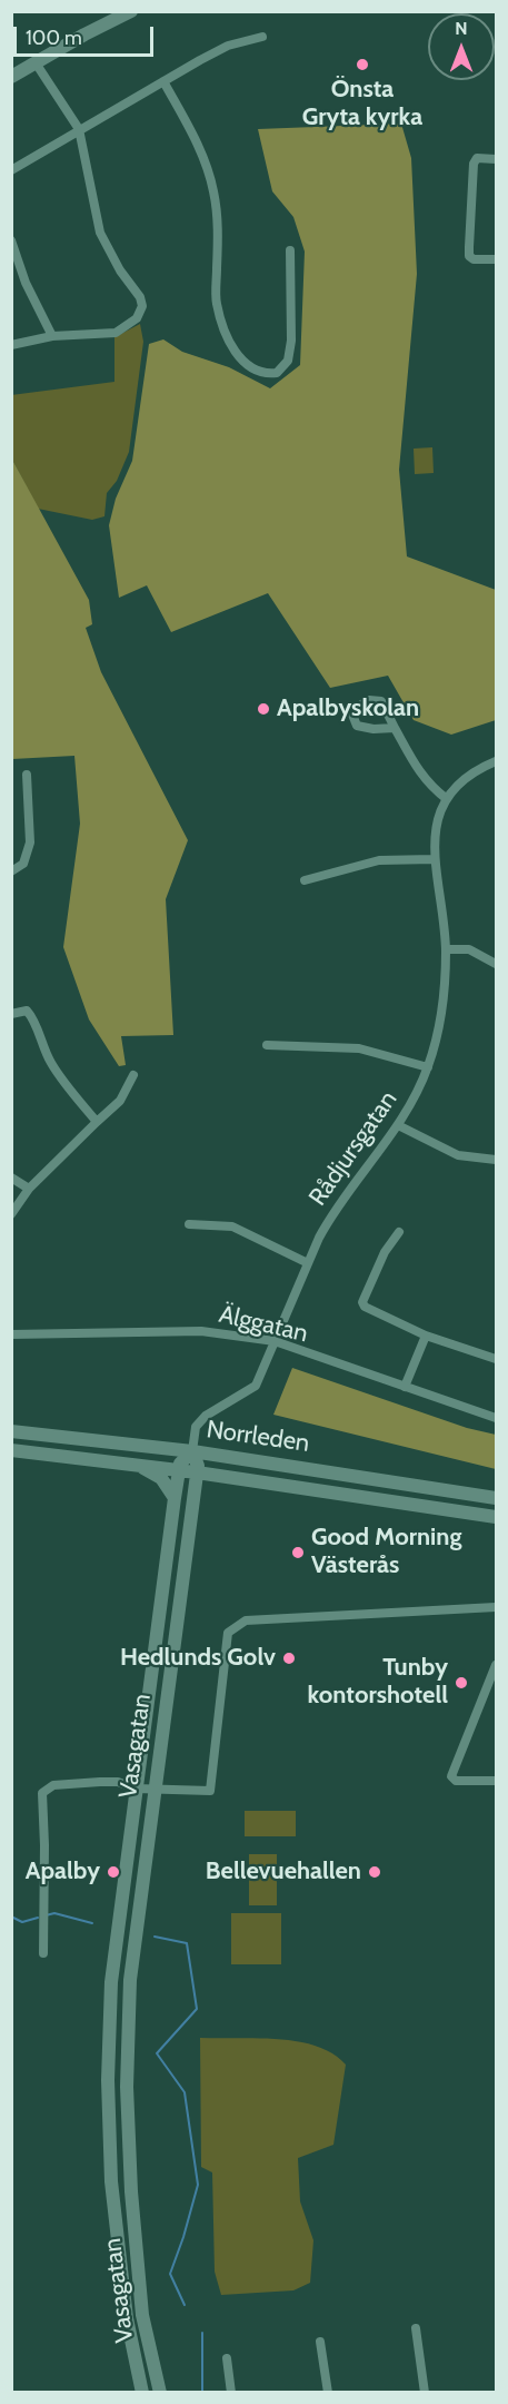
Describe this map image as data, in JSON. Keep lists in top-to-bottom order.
{
  "streets": {
    "street": [
      "Rådjursgatan",
      "Älggatan",
      "Norrleden",
      "Vasagatan"
    ]
  },
  "crossings": [
    ["Rådjursgatan", "Älggatan"],
    ["Rådjursgatan", "Norrleden"],
    ["Rådjursgatan", "Vasagatan"],
    ["Norrleden", "Vasagatan"]
  ],
  "places": [
    "Önsta Gryta kyrka",
    "Apalbyskolan",
    "Good Morning Västerås",
    "Hedlunds Golv",
    "Tunby kontorshotell",
    "Apalby",
    "Bellevuehallen"
  ],
  "scale_bar": "100 m",
  "north": "top"
}
